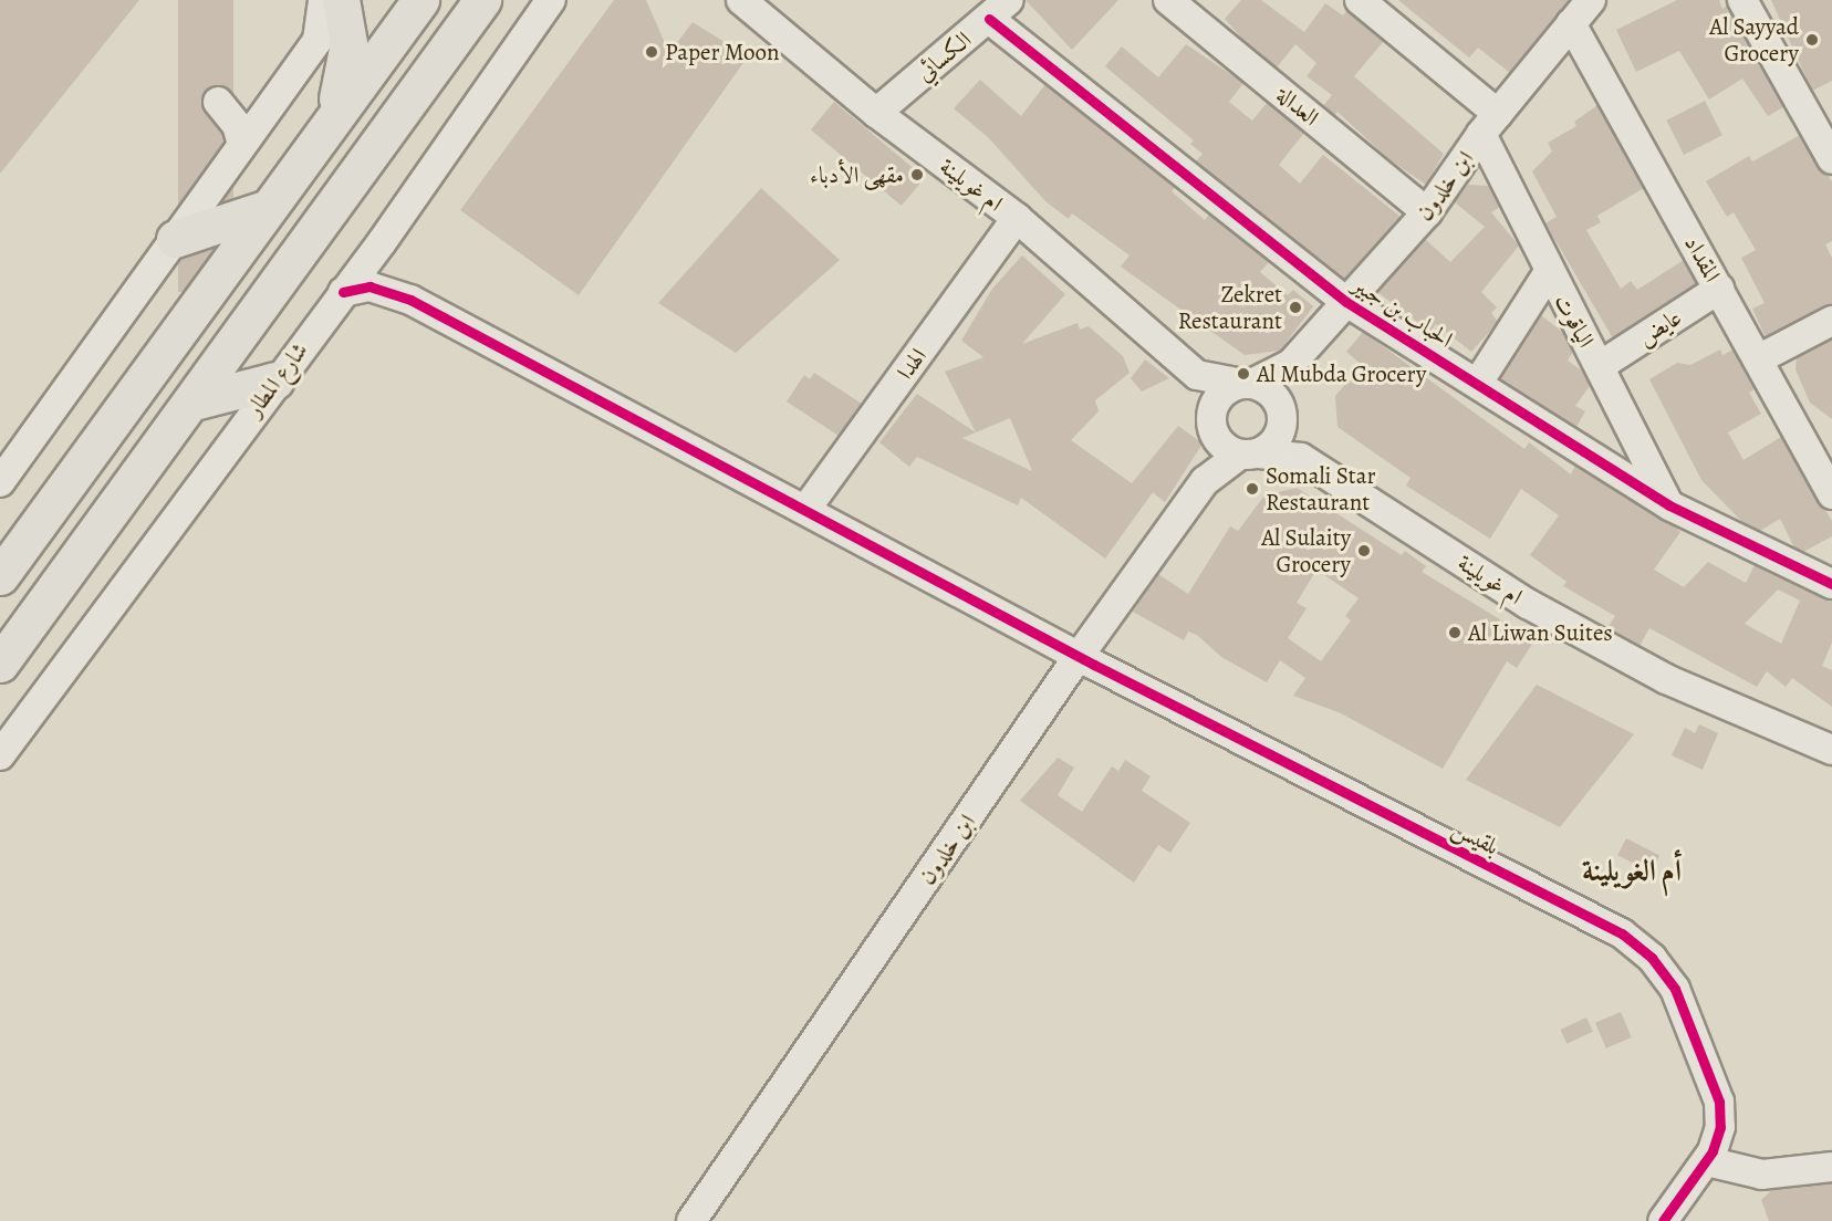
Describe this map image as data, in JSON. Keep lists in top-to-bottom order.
{
  "streets": {
    "street": [
      "الكسائي",
      "العدالة",
      "ام غويلينة",
      "ابن خلدون",
      "المقداد",
      "الحباب بن جبير",
      "الياقوت",
      "عايض",
      "الهدا",
      "شارع المطار",
      "بلقيس"
    ]
  },
  "crossings": [
    ["الكسائي", "ام غويلينة"],
    ["الكسائي", "الحباب بن جبير"],
    ["العدالة", "ابن خلدون"],
    ["ام غويلينة", "ابن خلدون"],
    ["ام غويلينة", "الهدا"],
    ["ابن خلدون", "المقداد"],
    ["ابن خلدون", "الحباب بن جبير"],
    ["ابن خلدون", "الياقوت"],
    ["ابن خلدون", "بلقيس"],
    ["المقداد", "عايض"],
    ["الحباب بن جبير", "الياقوت"],
    ["الياقوت", "عايض"],
    ["الهدا", "بلقيس"],
    ["شارع المطار", "بلقيس"]
  ],
  "districts": ["أم الغويلينة"],
  "places": [
    "Al Sayyad Grocery",
    "Paper Moon",
    "مقهى الأدباء",
    "Zekret Restaurant",
    "Al Mubda Grocery",
    "Somali Star Restaurant",
    "Al Sulaity Grocery",
    "Al Liwan Suites"
  ]
}
